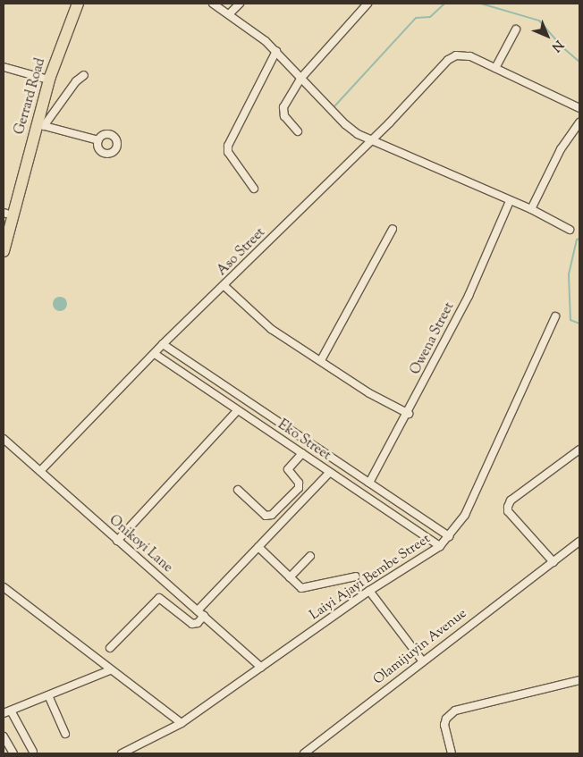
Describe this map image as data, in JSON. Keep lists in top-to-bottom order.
{
  "streets": {
    "main road": ["Gerrard Road"],
    "street": [
      "Aso Street",
      "Owena Street",
      "Eko Street",
      "Onikoyi Lane",
      "Laiyi Ajayi Bembe Street",
      "Olamijuyin Avenue"
    ]
  },
  "crossings": [
    ["Aso Street", "Eko Street"],
    ["Aso Street", "Onikoyi Lane"],
    ["Owena Street", "Eko Street"],
    ["Eko Street", "Laiyi Ajayi Bembe Street"],
    ["Onikoyi Lane", "Laiyi Ajayi Bembe Street"]
  ],
  "north": "bottom right"
}
